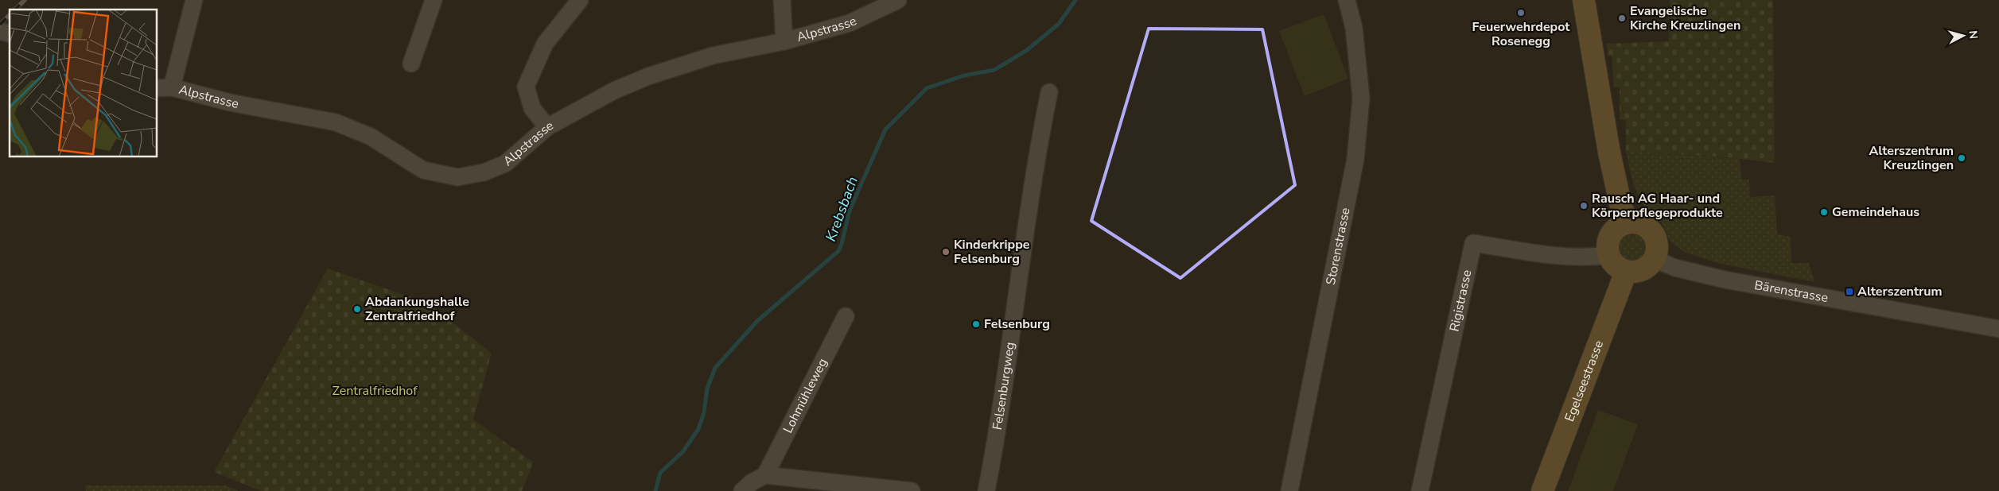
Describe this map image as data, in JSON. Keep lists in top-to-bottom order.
{
  "streets": {
    "main road": ["Egelseestrasse"],
    "street": [
      "Alpstrasse",
      "Storenstrasse",
      "Bärenstrasse",
      "Rigistrasse",
      "Felsenburgweg",
      "Lohmühleweg"
    ]
  },
  "crossings": [
    ["Bärenstrasse", "Rigistrasse"],
    ["Bärenstrasse", "Egelseestrasse"],
    ["Rigistrasse", "Egelseestrasse"]
  ],
  "water": ["Krebsbach"],
  "parks": ["Zentralfriedhof"],
  "places": {
    "other": [
      "Feuerwehrdepot Rosenegg",
      "Evangelische Kirche Kreuzlingen",
      "Alterszentrum Kreuzlingen",
      "Rausch AG Haar- und Körperpflegeprodukte",
      "Gemeindehaus",
      "Kinderkrippe Felsenburg",
      "Abdankungshalle Zentralfriedhof",
      "Felsenburg"
    ],
    "transit": ["Alterszentrum"]
  },
  "north": "right"
}
